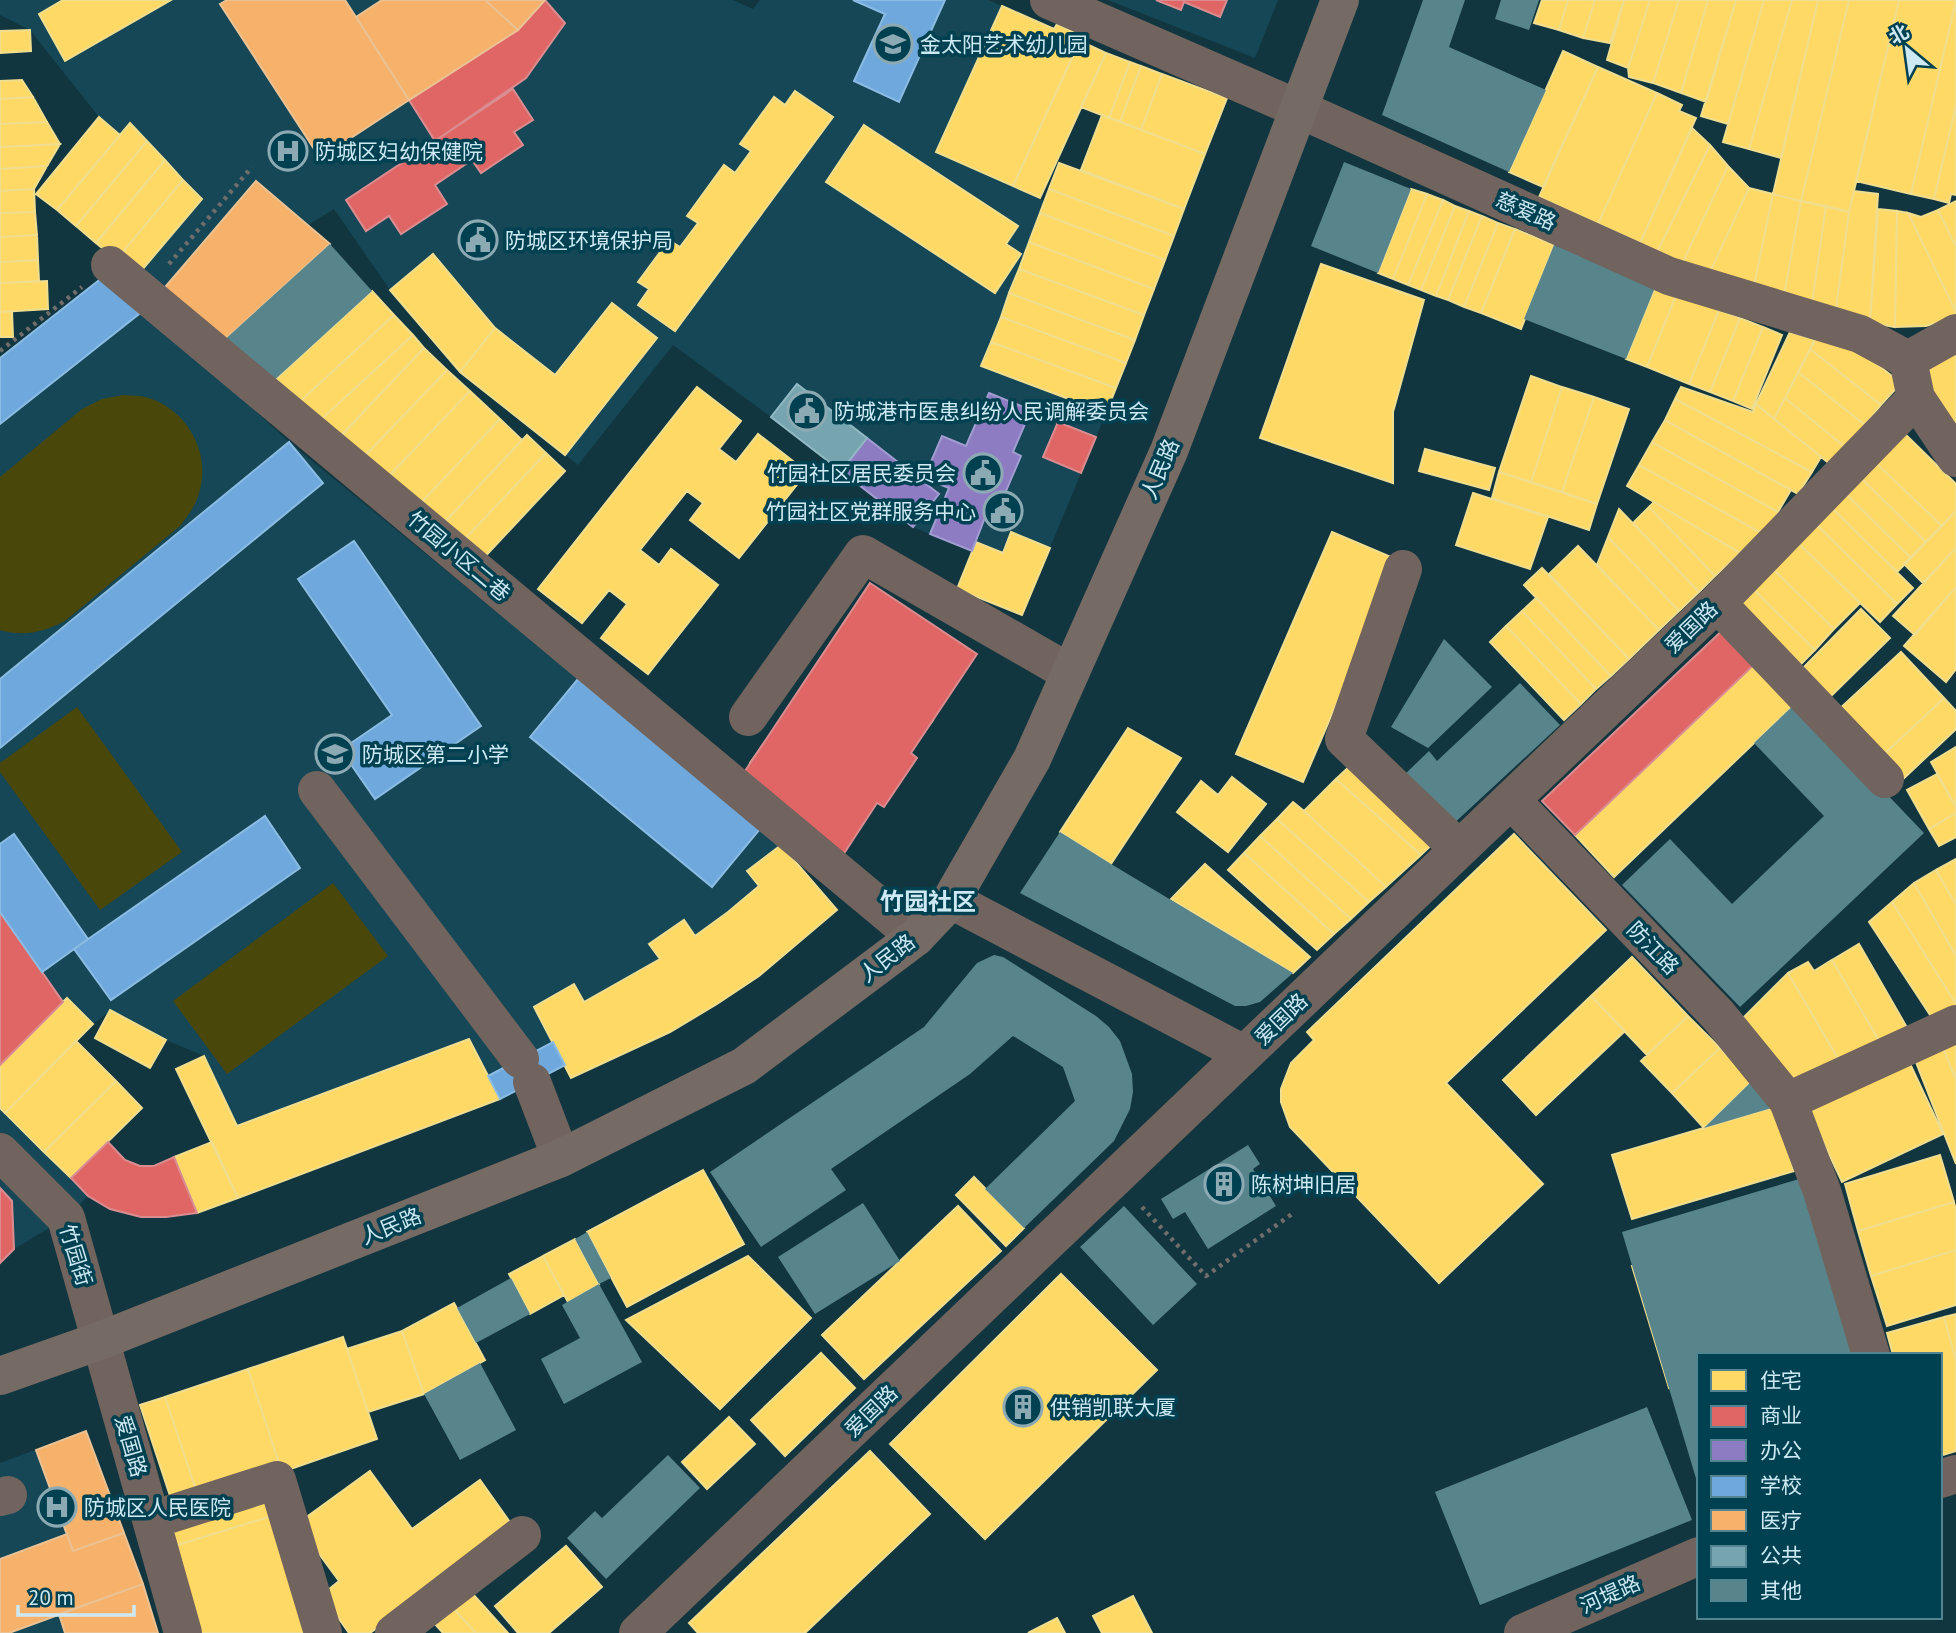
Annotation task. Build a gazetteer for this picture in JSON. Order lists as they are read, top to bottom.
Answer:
{
  "streets": {
    "main road": ["人民路"],
    "street": [
      "慈爱路",
      "竹园小区二巷",
      "爱国路",
      "防江路",
      "竹园街",
      "河堤路"
    ]
  },
  "crossings": [
    ["慈爱路", "人民路"],
    ["人民路", "竹园小区二巷"],
    ["人民路", "爱国路"],
    ["人民路", "竹园街"],
    ["爱国路", "防江路"],
    ["爱国路", "竹园街"]
  ],
  "districts": ["竹园社区"],
  "places": {
    "school or university": ["金太阳艺术幼儿园", "防城区第二小学"],
    "hospital": ["防城区妇幼保健院", "防城区人民医院"],
    "public building": [
      "防城区环境保护局",
      "防城港市医患纠纷人民调解委员会",
      "竹园社区居民委员会",
      "竹园社区党群服务中心"
    ],
    "building": ["陈树坤旧居", "供销凯联大厦"]
  },
  "legend": [
    "住宅",
    "商业",
    "办公",
    "学校",
    "医疗",
    "公共",
    "其他"
  ],
  "scale_bar": "20 m",
  "north": "top left"
}
